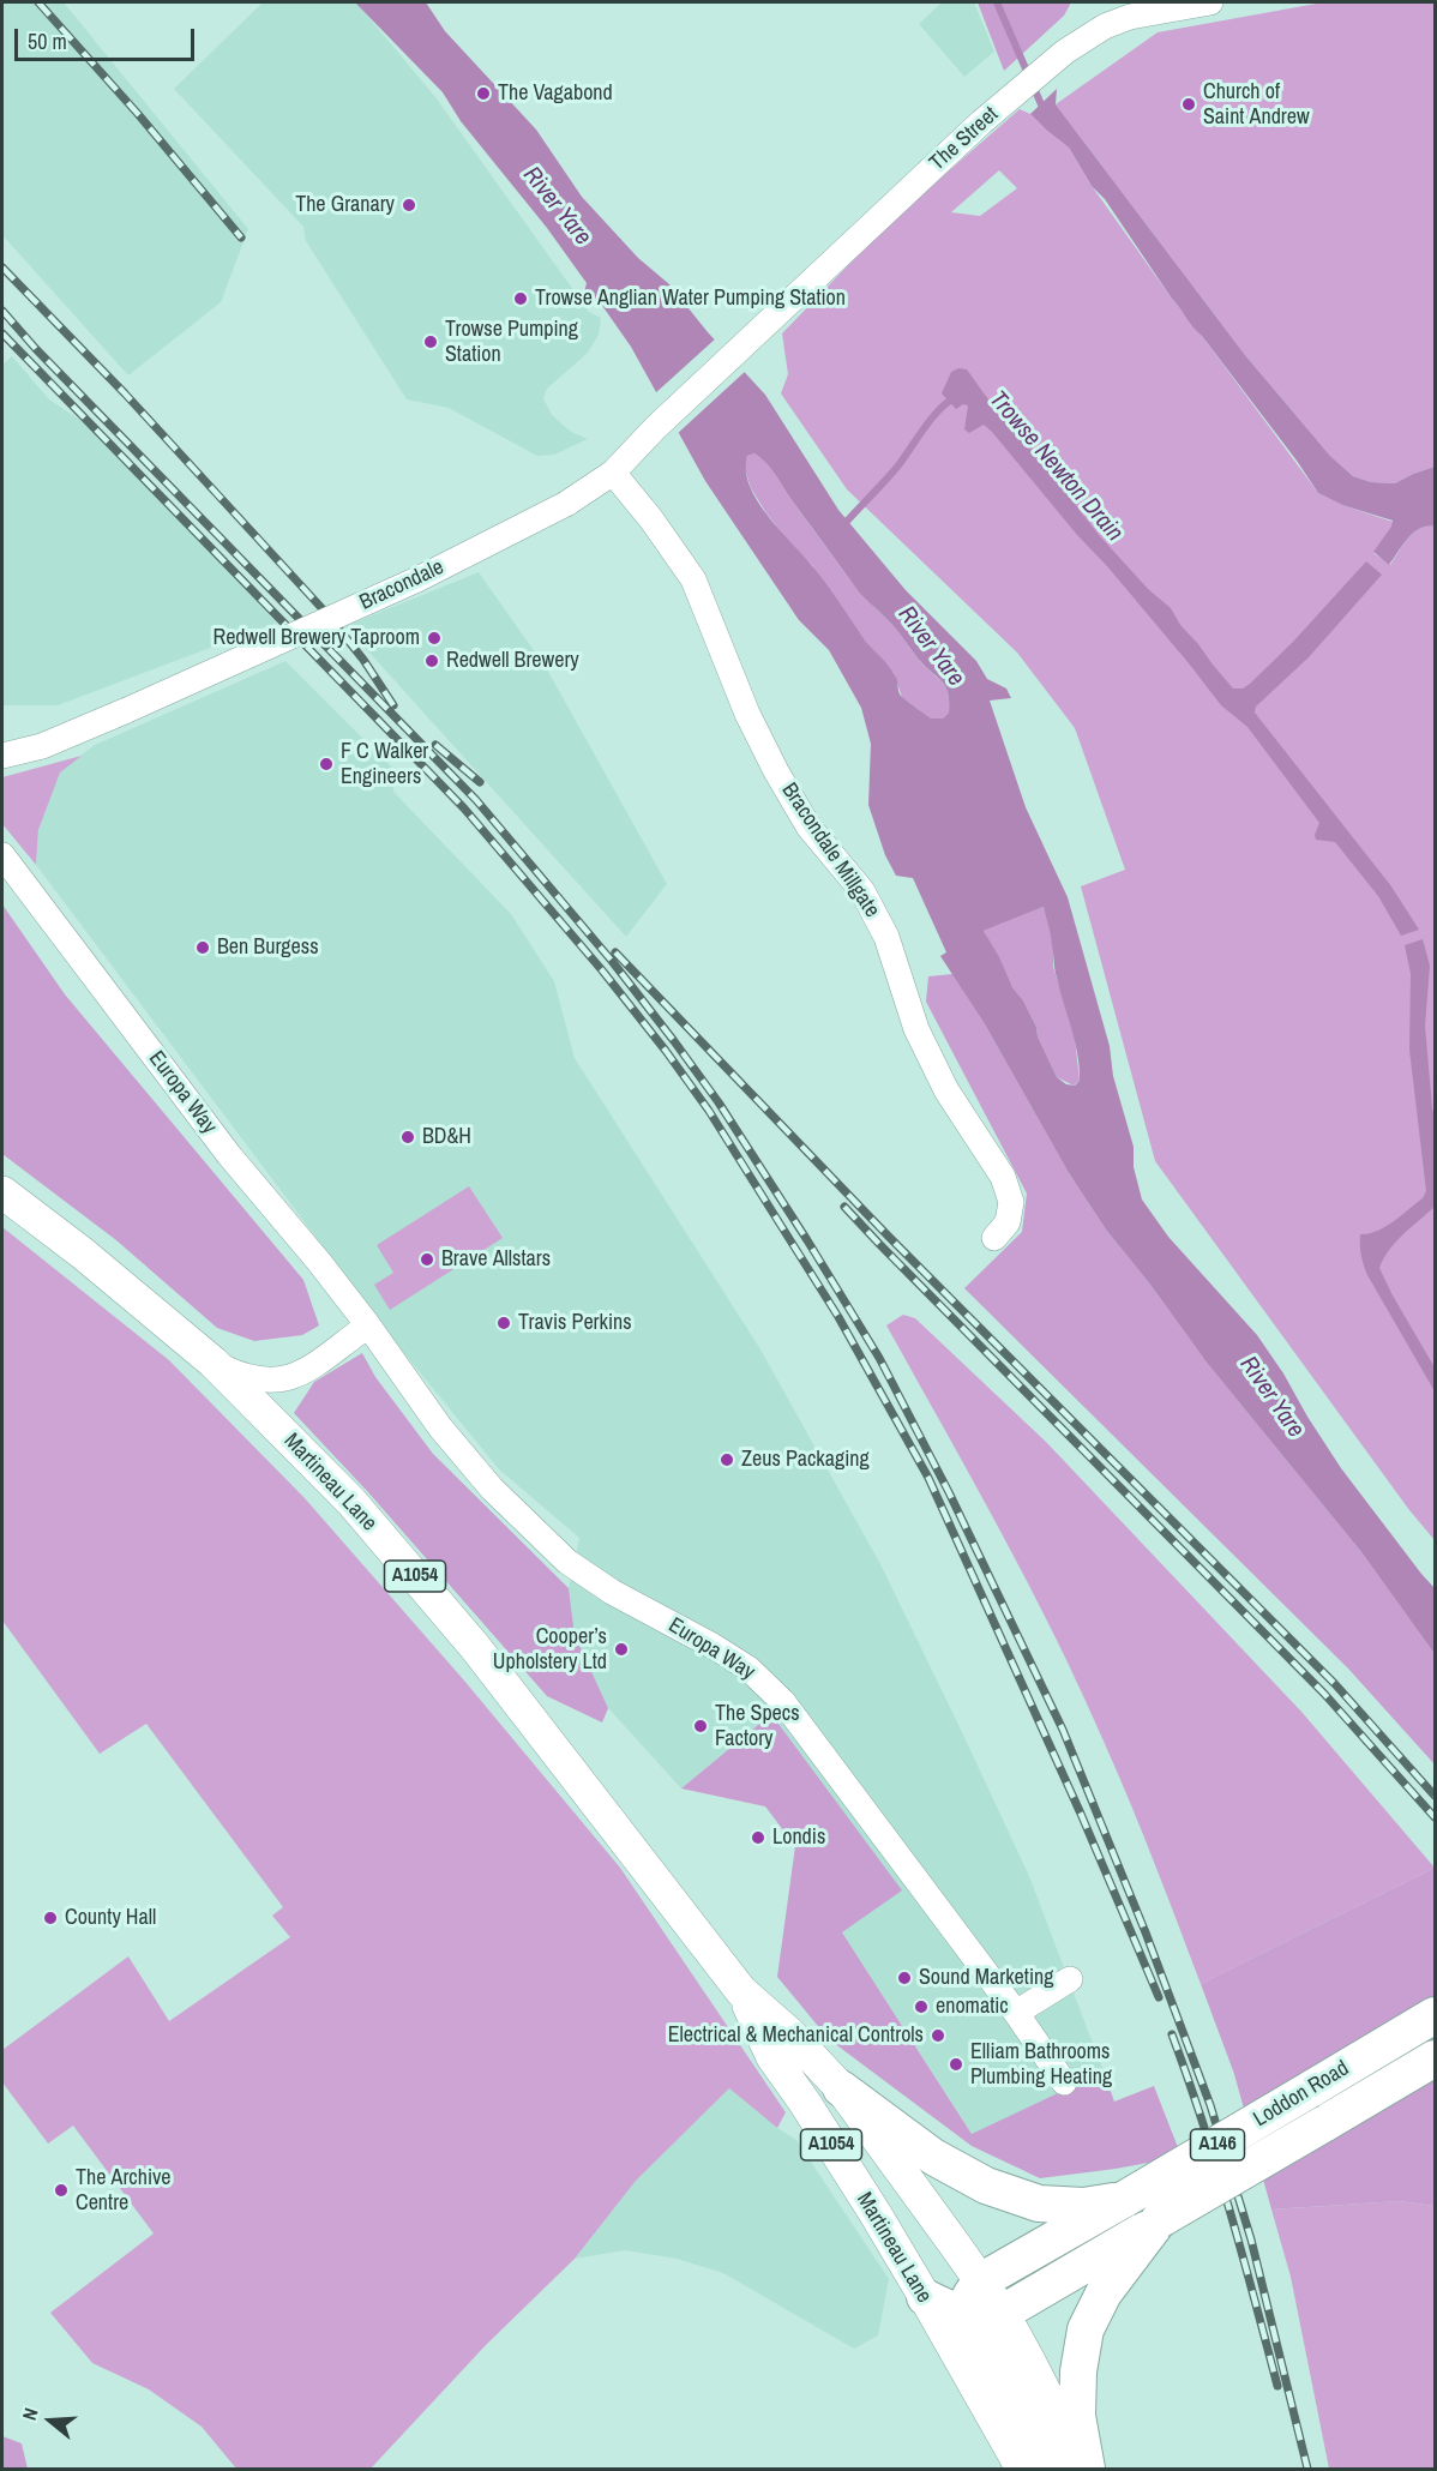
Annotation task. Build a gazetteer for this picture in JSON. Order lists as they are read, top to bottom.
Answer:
{
  "streets": {
    "highway": ["Martineau Lane", "Loddon Road", "A146"],
    "main road": ["A1054"],
    "street": [
      "The Street",
      "Bracondale",
      "Bracondale Millgate",
      "Europa Way"
    ]
  },
  "crossings": [
    ["The Street", "Bracondale"],
    ["Bracondale", "Bracondale Millgate"],
    ["Martineau Lane", "Loddon Road"],
    ["Martineau Lane", "A146"],
    ["Loddon Road", "A146"]
  ],
  "water": ["River Yare", "Trowse Newton Drain"],
  "places": [
    "The Vagabond",
    "Church of Saint Andrew",
    "The Granary",
    "Trowse Anglian Water Pumping Station",
    "Trowse Pumping Station",
    "Redwell Brewery Taproom",
    "Redwell Brewery",
    "F C Walker Engineers",
    "Ben Burgess",
    "BD&H",
    "Brave Allstars",
    "Travis Perkins",
    "Zeus Packaging",
    "Cooper’s Upholstery Ltd",
    "The Specs Factory",
    "Londis",
    "County Hall",
    "Sound Marketing",
    "enomatic",
    "Electrical & Mechanical Controls",
    "Elliam Bathrooms Plumbing Heating",
    "The Archive Centre"
  ],
  "scale_bar": "50 m",
  "north": "left"
}
